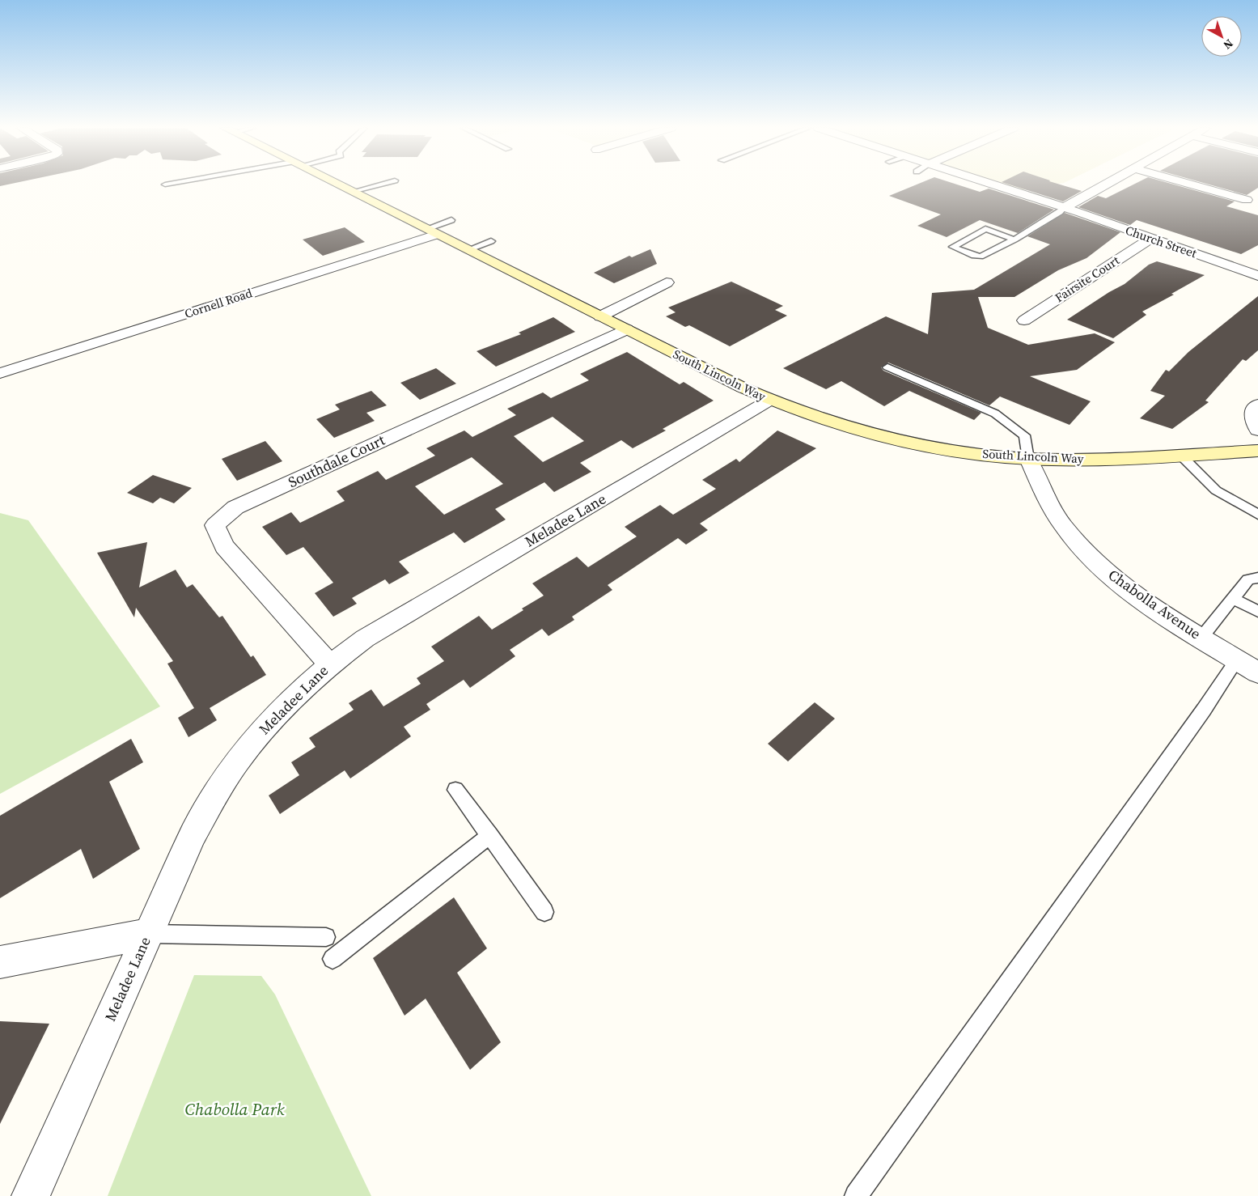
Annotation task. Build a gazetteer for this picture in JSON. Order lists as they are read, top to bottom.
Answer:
{
  "streets": {
    "main road": ["South Lincoln Way"],
    "street": [
      "Church Street",
      "Fairsite Court",
      "Cornell Road",
      "Southdale Court",
      "Meladee Lane",
      "Chabolla Avenue"
    ]
  },
  "crossings": [
    ["Church Street", "Fairsite Court"],
    ["Cornell Road", "South Lincoln Way"],
    ["South Lincoln Way", "Southdale Court"],
    ["South Lincoln Way", "Meladee Lane"],
    ["South Lincoln Way", "Chabolla Avenue"],
    ["Southdale Court", "Meladee Lane"]
  ],
  "parks": ["Chabolla Park"],
  "north": "bottom right"
}
